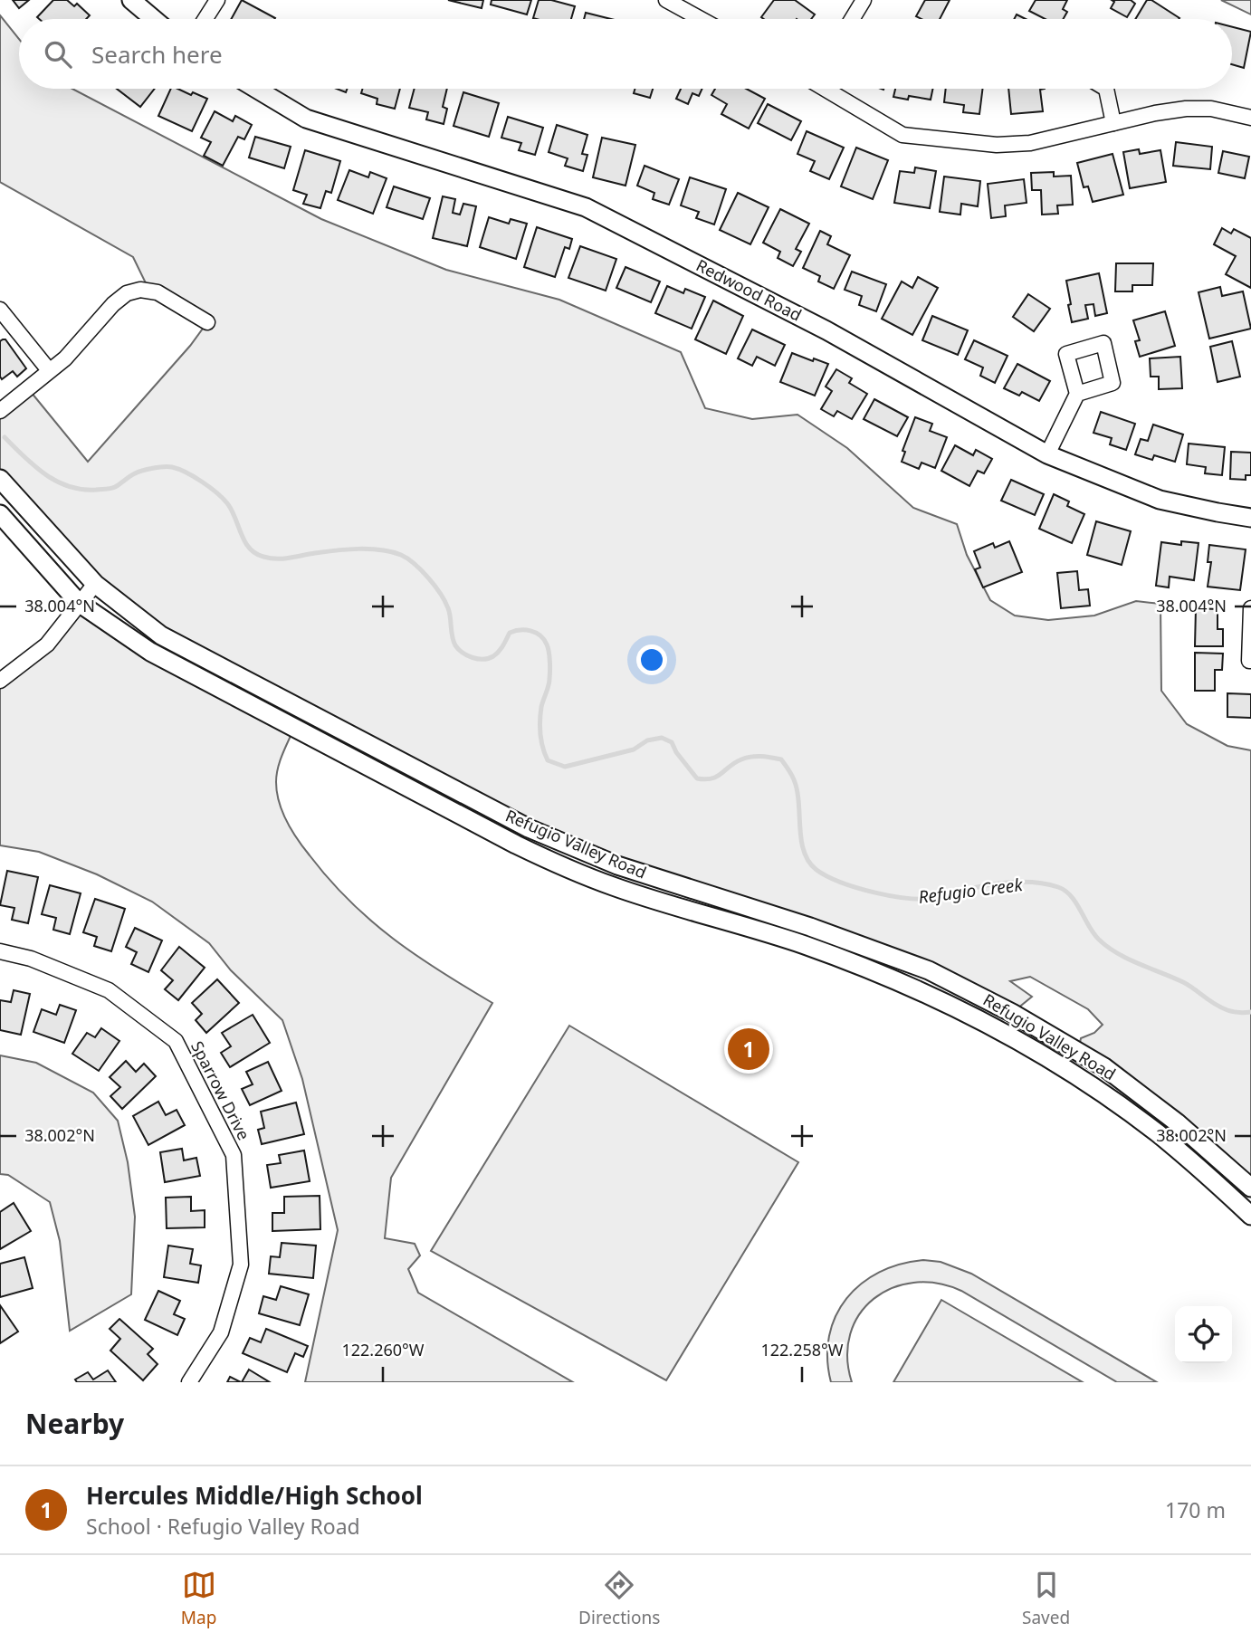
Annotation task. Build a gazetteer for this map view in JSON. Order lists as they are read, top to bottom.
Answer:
{
  "streets": {
    "street": ["Redwood Road", "Refugio Valley Road", "Sparrow Drive"]
  },
  "water": ["Refugio Creek"],
  "page": {
    "search": "Search here",
    "pins": "1",
    "heading": "Nearby",
    "list": [
      {
        "mark": "1",
        "name": "Hercules Middle/High School",
        "note": "School · Refugio Valley Road",
        "value": "170 m"
      }
    ],
    "nav": ["Map", "Directions", "Saved"]
  },
  "coordinates": [
    "38.004°N",
    "38.002°N",
    "122.260°W",
    "122.258°W"
  ]
}
